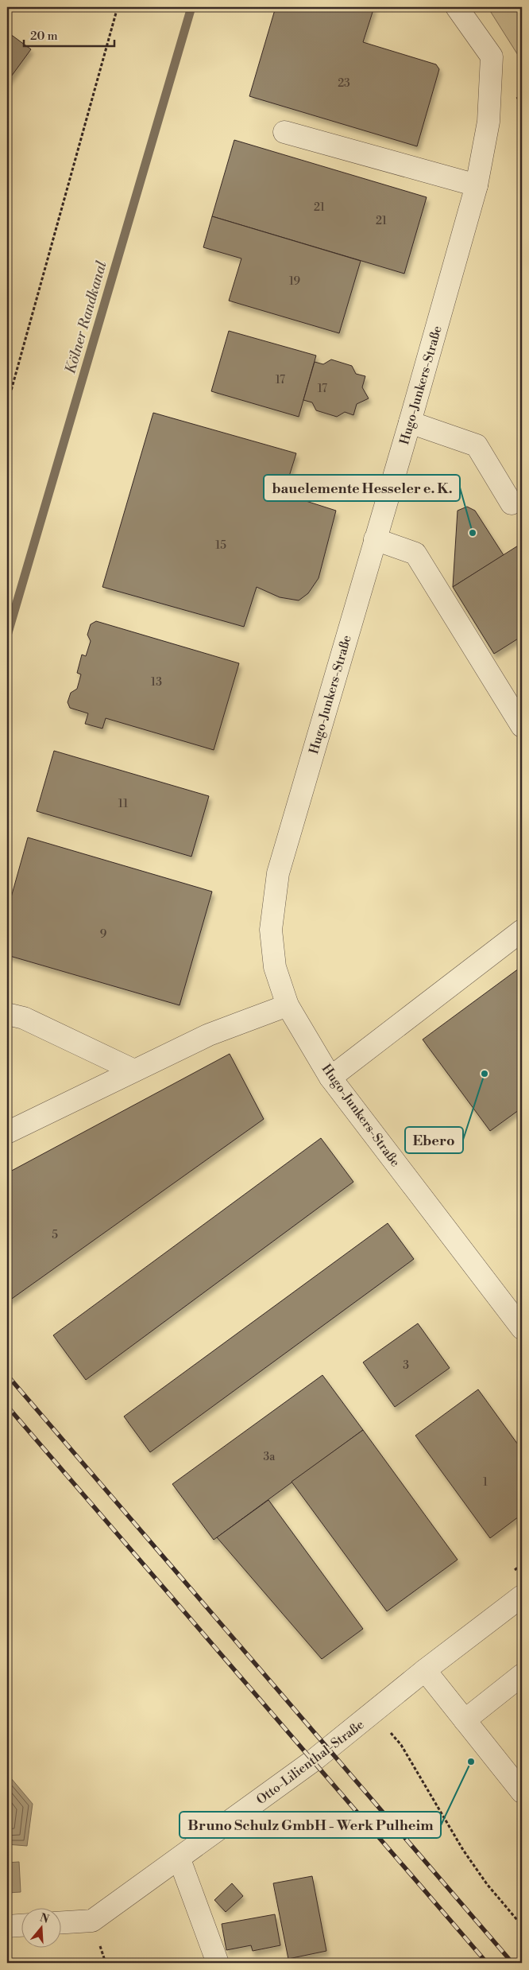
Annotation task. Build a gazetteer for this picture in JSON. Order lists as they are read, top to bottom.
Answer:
{
  "streets": {
    "street": ["Hugo-Junkers-Straße", "Otto-Lilienthal-Straße"]
  },
  "water": ["Kölner Randkanal"],
  "places": ["bauelemente Hesseler e. K.", "Ebero", "Bruno Schulz GmbH - Werk Pulheim"],
  "house_numbers": [
    "23",
    "21",
    "21",
    "19",
    "17",
    "17",
    "15",
    "13",
    "11",
    "9",
    "5",
    "3",
    "3a",
    "1"
  ],
  "scale_bar": "20 m",
  "north": "top"
}
